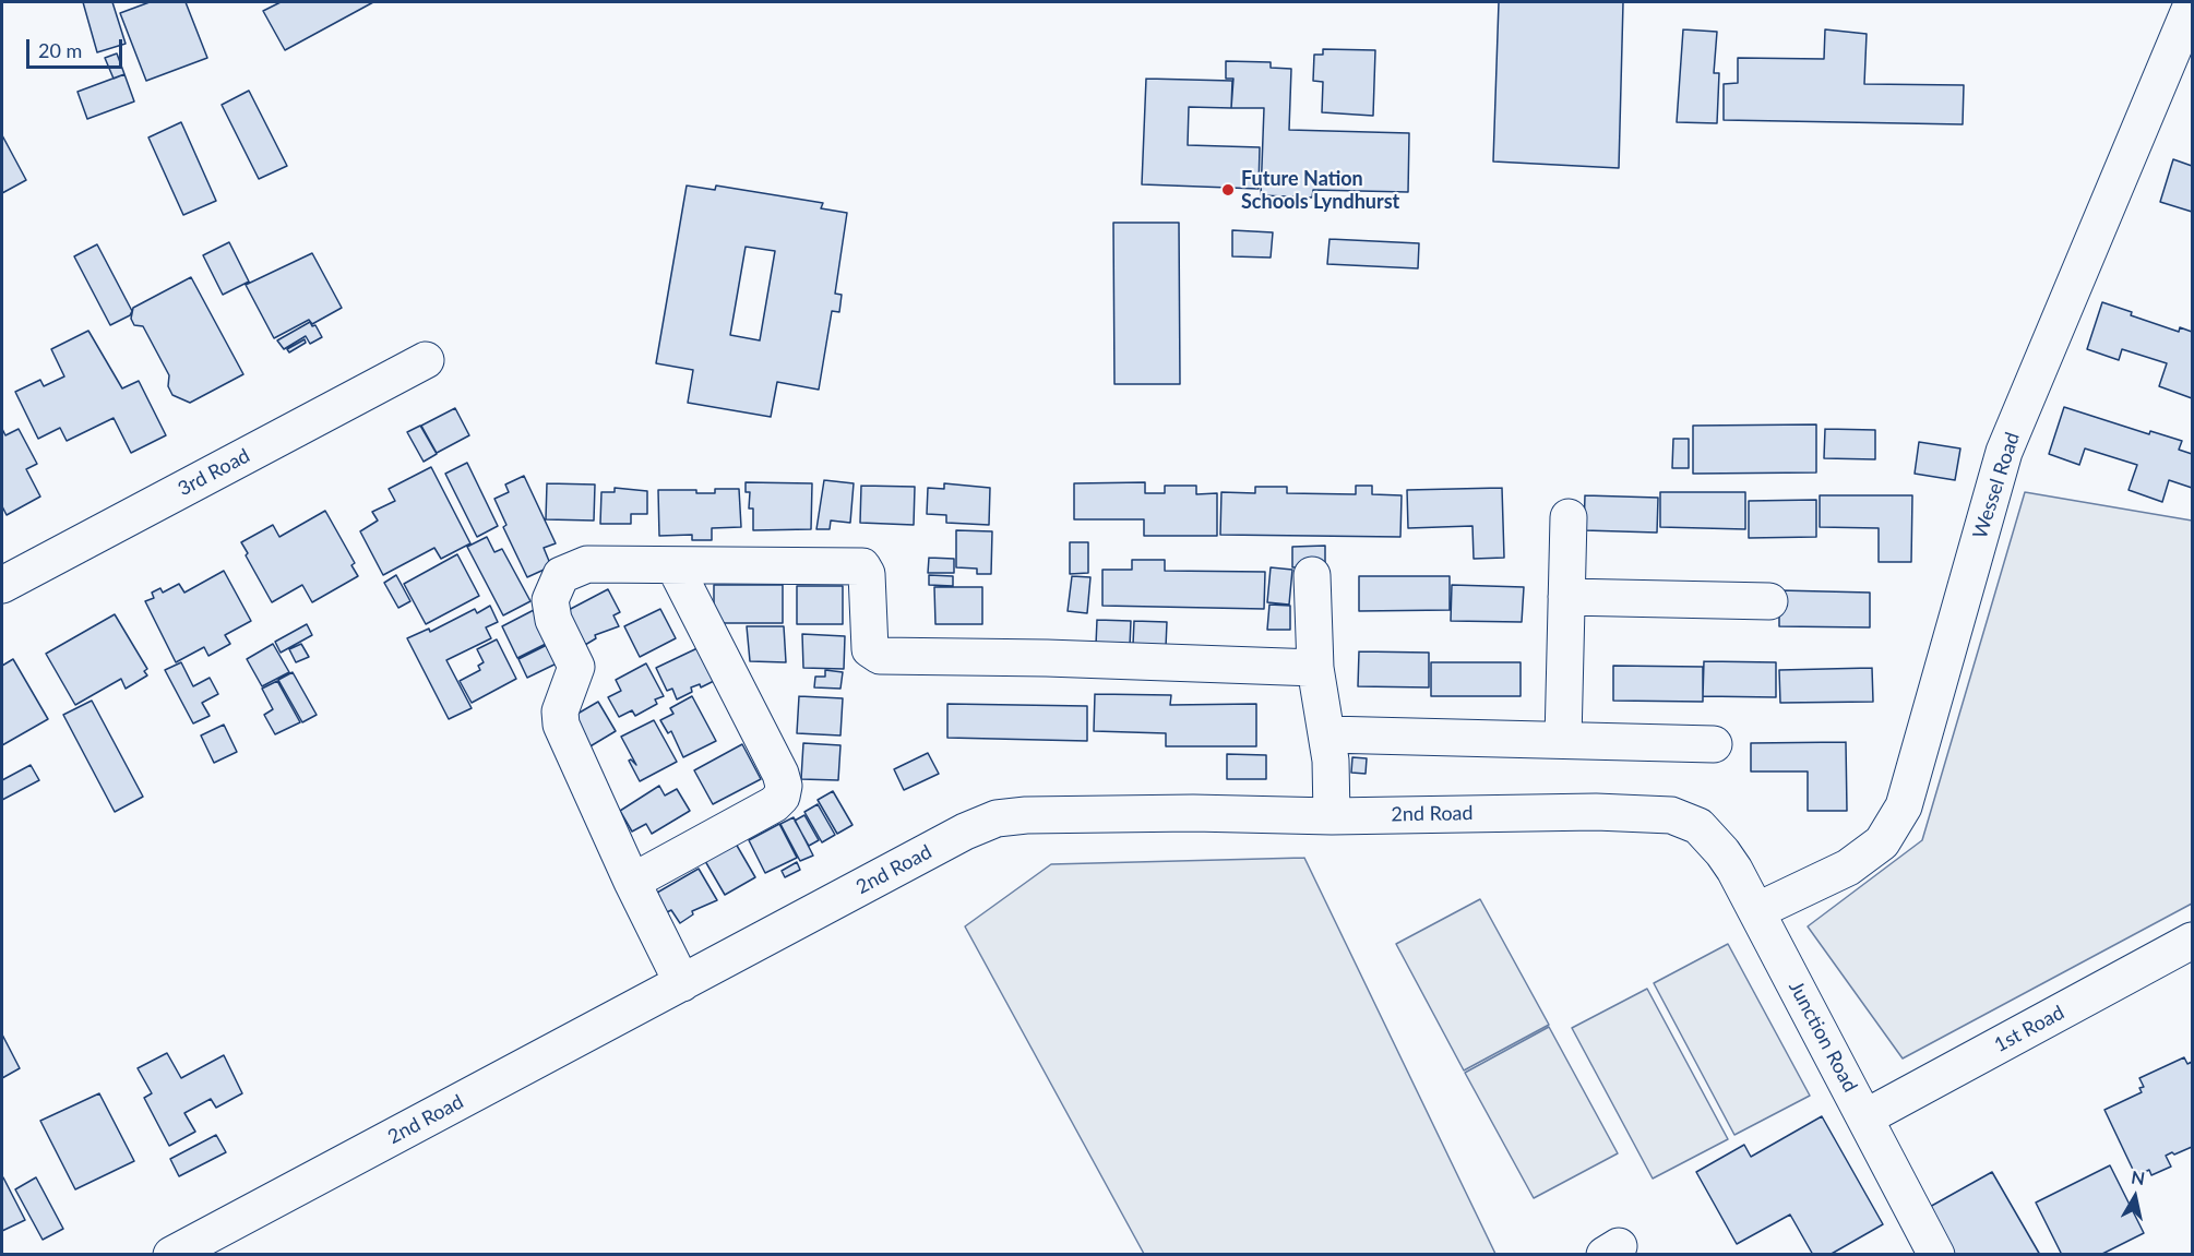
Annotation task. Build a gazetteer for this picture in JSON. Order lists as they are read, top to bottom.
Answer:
{
  "streets": {
    "street": [
      "3rd Road",
      "Wessel Road",
      "2nd Road",
      "1st Road",
      "Junction Road"
    ]
  },
  "crossings": [
    ["Wessel Road", "Junction Road"],
    ["2nd Road", "Junction Road"],
    ["1st Road", "Junction Road"]
  ],
  "places": ["Future Nation Schools Lyndhurst"],
  "scale_bar": "20 m",
  "north": "top"
}
